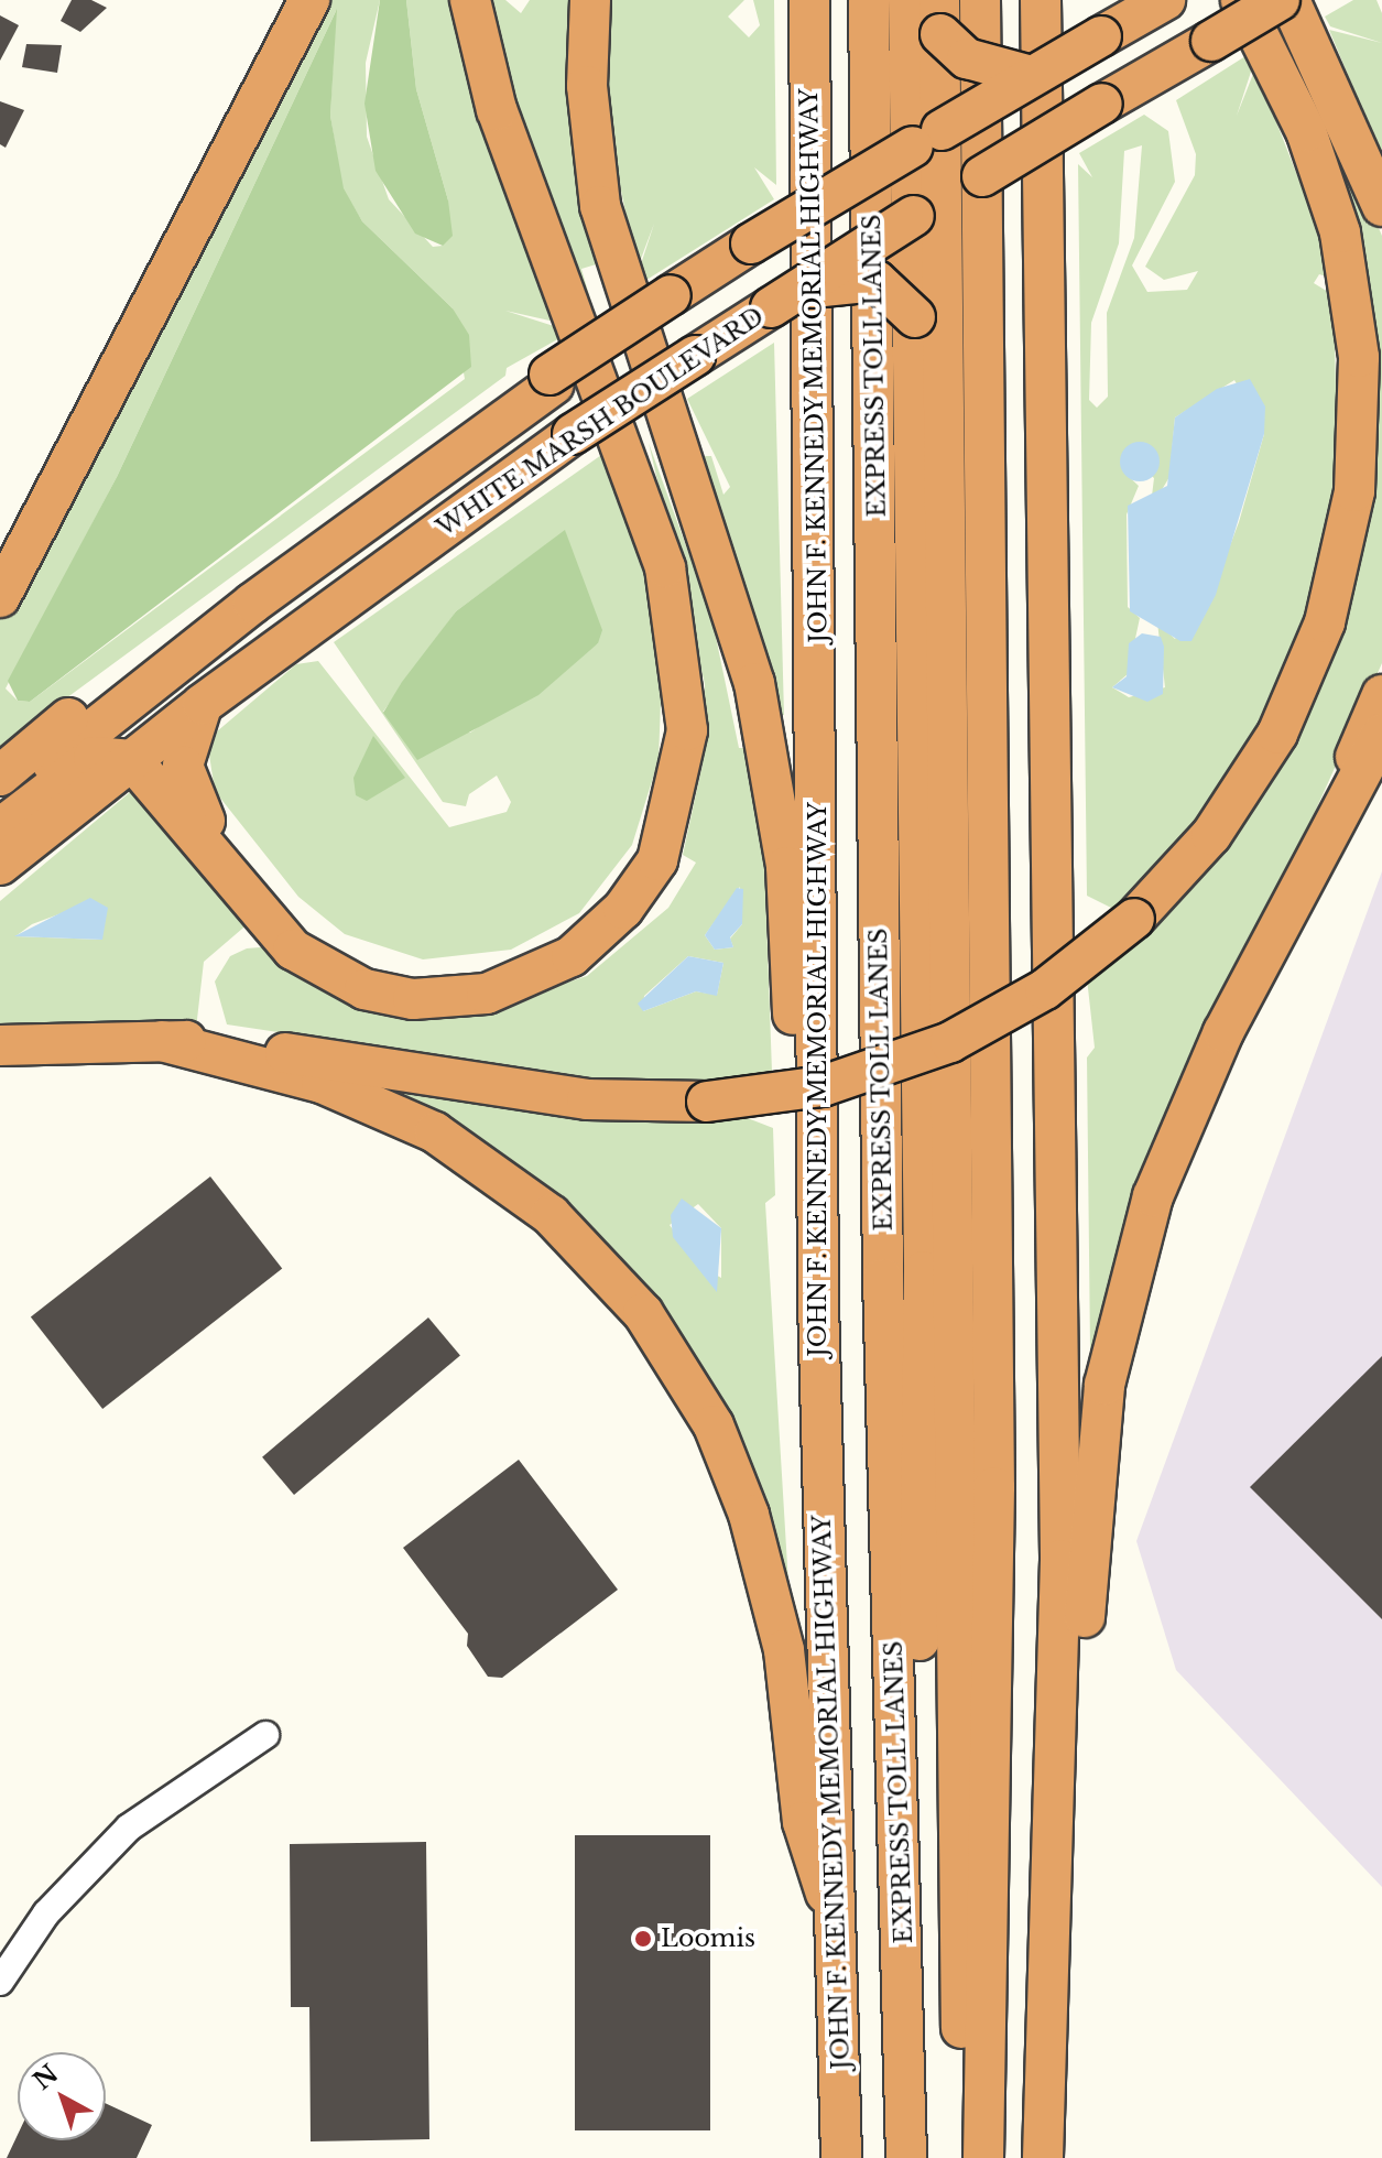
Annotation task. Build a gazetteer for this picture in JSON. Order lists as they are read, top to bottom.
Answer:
{
  "streets": {
    "highway": ["JOHN F. KENNEDY MEMORIAL HIGHWAY", "EXPRESS TOLL LANES", "WHITE MARSH BOULEVARD"]
  },
  "places": ["Loomis"],
  "north": "top left"
}
